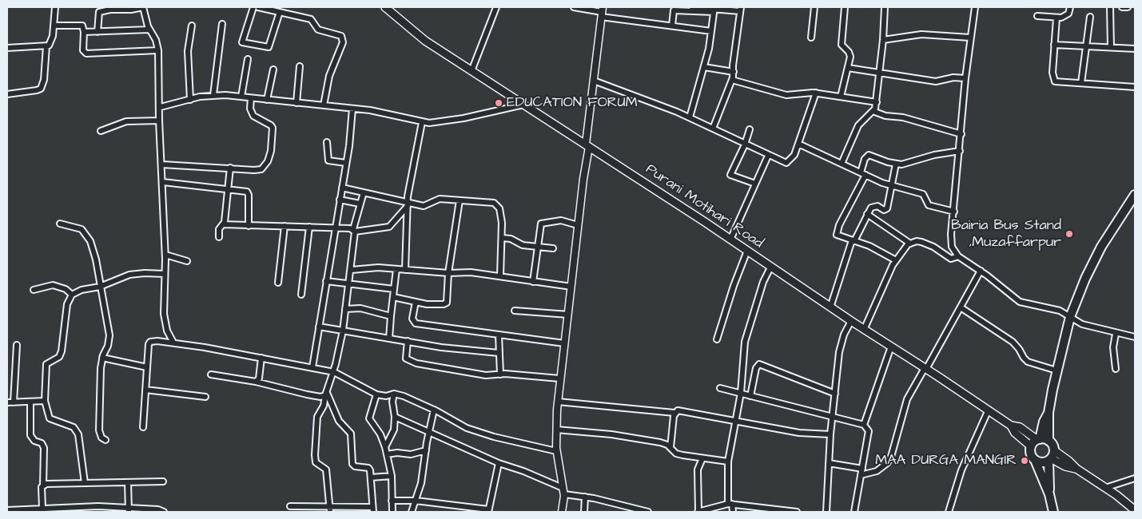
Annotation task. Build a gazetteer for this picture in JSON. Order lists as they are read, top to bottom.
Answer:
{
  "streets": {
    "main road": ["Purani Motihari Road"]
  },
  "places": ["EDUCATION FORUM", "Bairia Bus Stand ,Muzaffarpur", "MAA DURGA MANGIR"]
}
